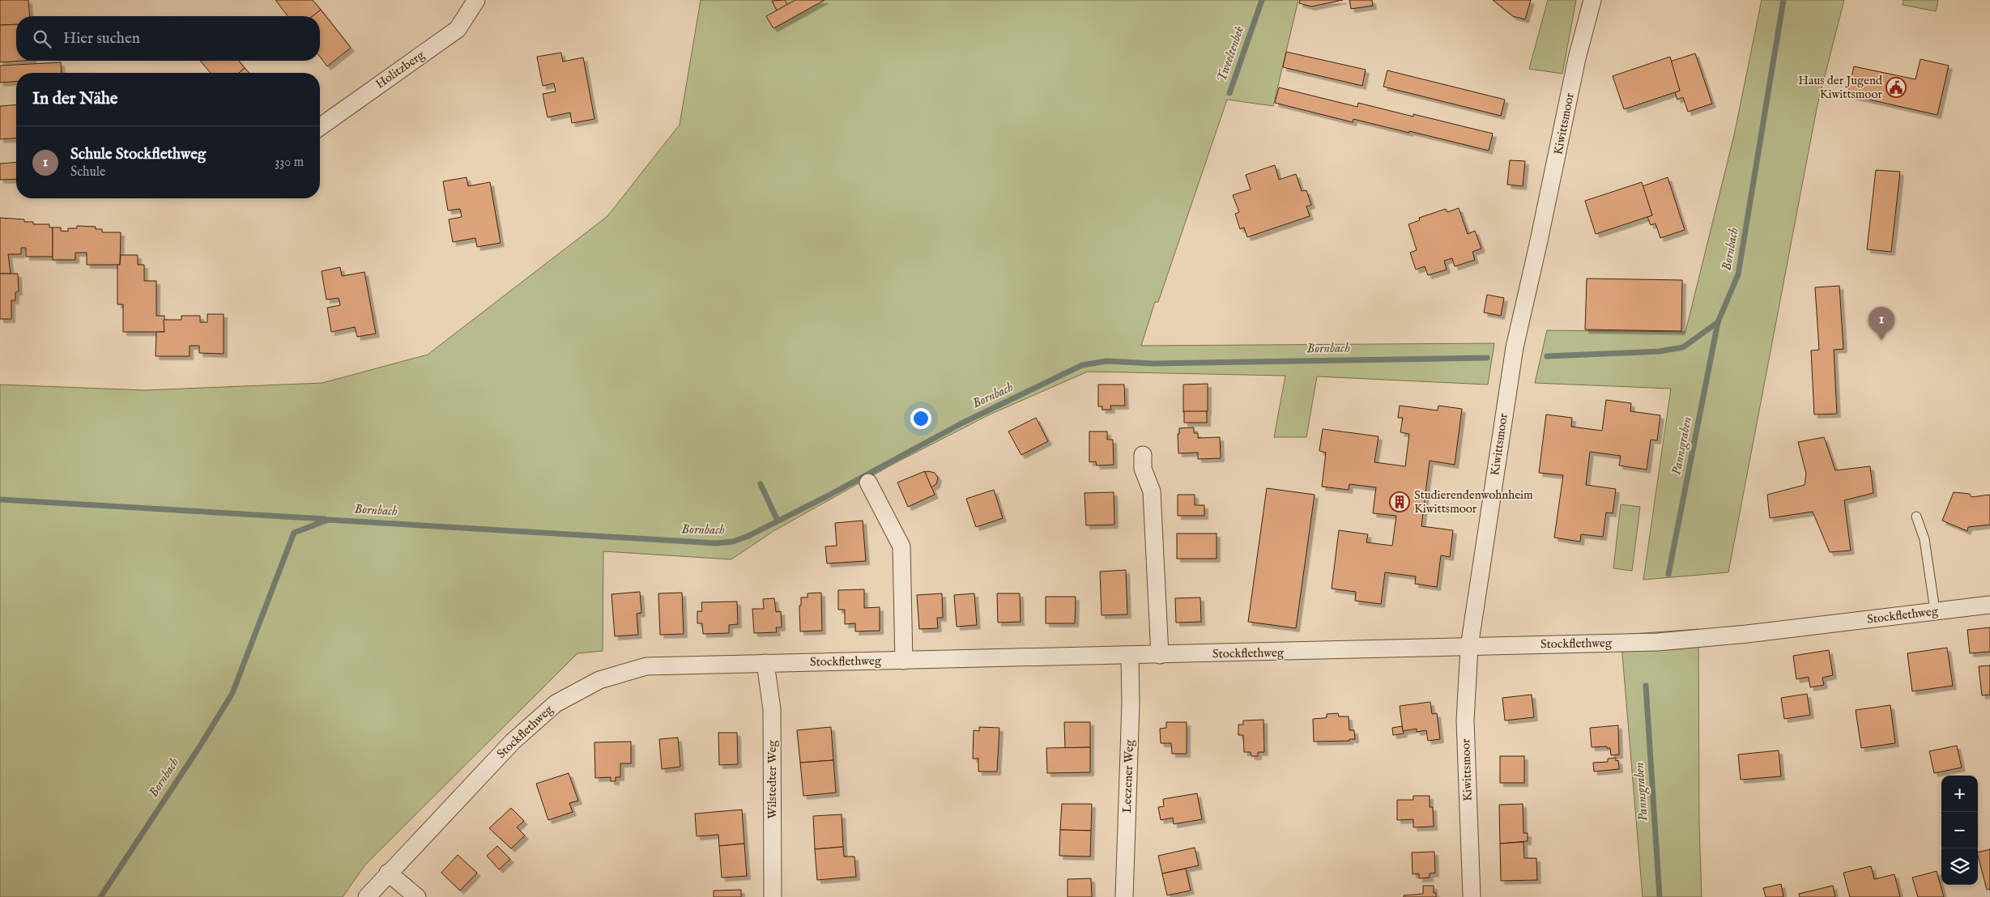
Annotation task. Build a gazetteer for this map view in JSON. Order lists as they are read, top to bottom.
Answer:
{
  "streets": {
    "street": [
      "Holitzberg",
      "Kiwittsmoor",
      "Stockflethweg",
      "Leezener Weg",
      "Wilstedter Weg"
    ]
  },
  "crossings": [
    ["Kiwittsmoor", "Stockflethweg"],
    ["Stockflethweg", "Leezener Weg"],
    ["Stockflethweg", "Wilstedter Weg"]
  ],
  "water": ["Tweeltenbek", "Bornbach", "Pannsgraben"],
  "places": {
    "public building": ["Haus der Jugend Kiwittsmoor"],
    "building": ["Studierendenwohnheim Kiwittsmoor"]
  },
  "page": {
    "search": "Hier suchen",
    "heading": "In der Nähe",
    "list": [
      {
        "mark": "1",
        "name": "Schule Stockflethweg",
        "note": "Schule",
        "value": "330 m"
      }
    ],
    "pins": "1",
    "map_buttons": ["+", "−"]
  }
}
